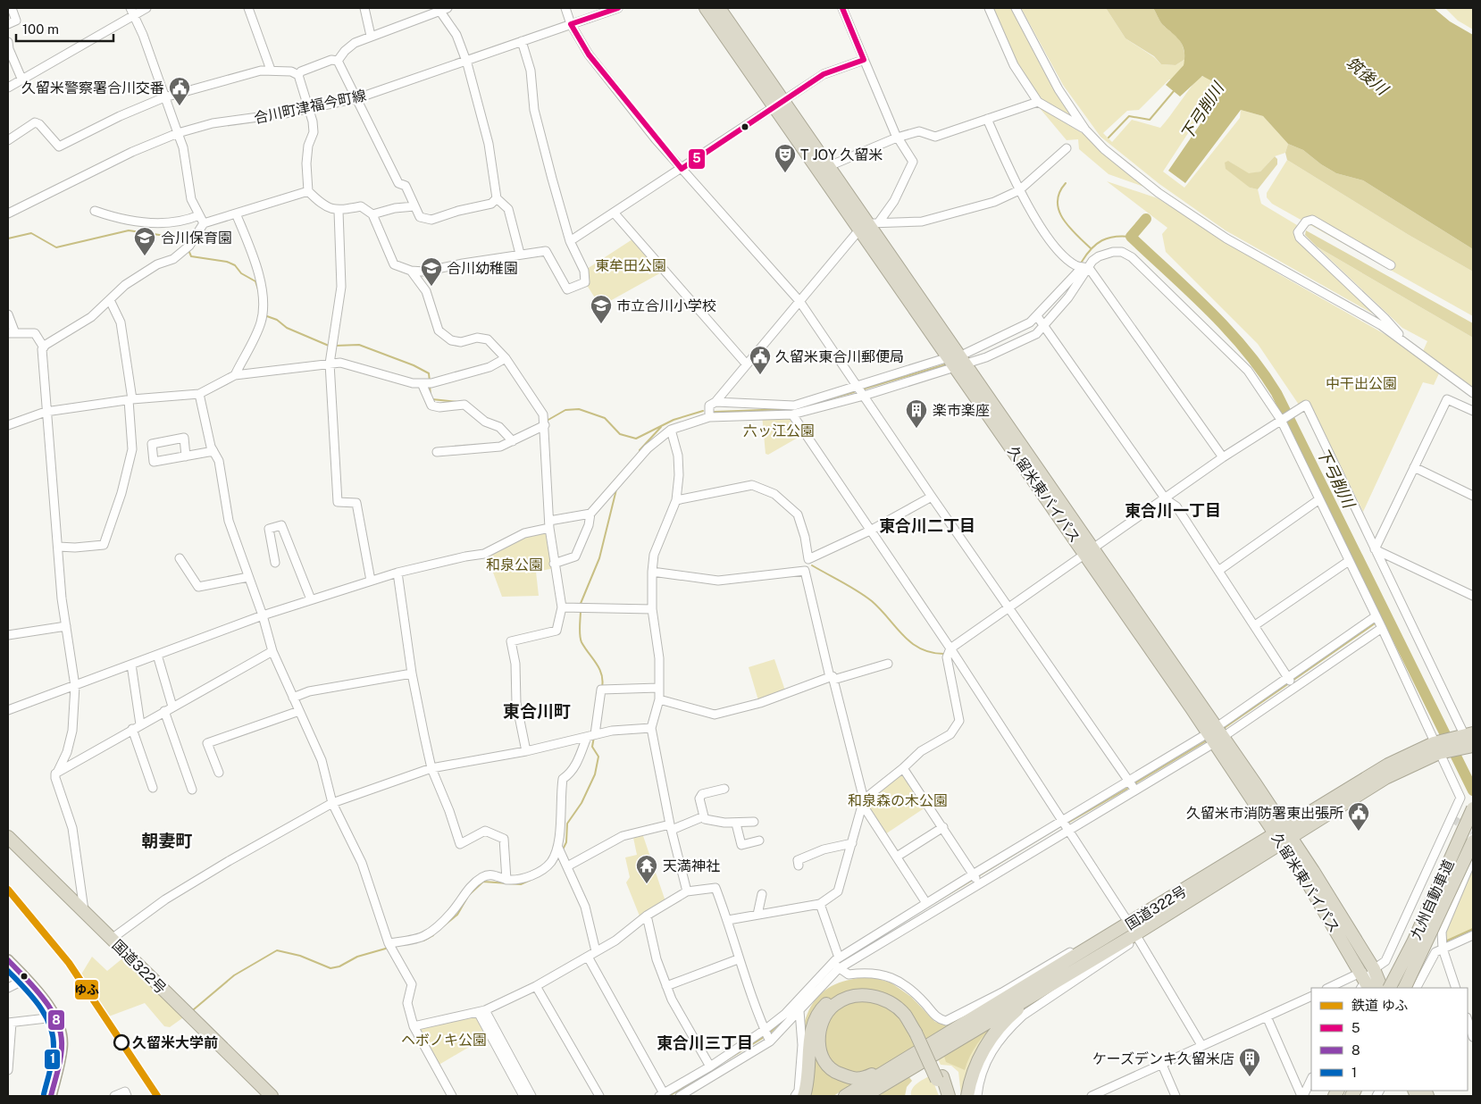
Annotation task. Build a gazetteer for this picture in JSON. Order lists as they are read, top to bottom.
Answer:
{
  "streets": {
    "highway": ["久留米東バイパス", "九州自動車道", "国道322号"],
    "street": ["合川町津福今町線"]
  },
  "crossings": [
    ["久留米東バイパス", "国道322号"]
  ],
  "districts": [
    "東合川一丁目",
    "東合川二丁目",
    "東合川町",
    "朝妻町",
    "東合川三丁目"
  ],
  "water": ["筑後川", "下弓削川"],
  "parks": [
    "東牟田公園",
    "中干出公園",
    "六ッ江公園",
    "和泉公園",
    "和泉森の木公園",
    "ヘボノキ公園"
  ],
  "places": {
    "public building": ["久留米警察署合川交番", "久留米東合川郵便局", "久留米市消防署東出張所"],
    "theatre": ["T JOY 久留米"],
    "school or university": ["合川保育園", "合川幼稚園", "市立合川小学校"],
    "building": ["楽市楽座", "ケーズデンキ久留米店"],
    "temple": ["天満神社"],
    "other": ["久留米大学前"]
  },
  "lines": [
    "transit line 5",
    "rail line ゆふ",
    "transit line 8",
    "transit line 1"
  ],
  "legend": [
    "鉄道 ゆふ",
    "5",
    "8",
    "1"
  ],
  "scale_bar": "100 m"
}
